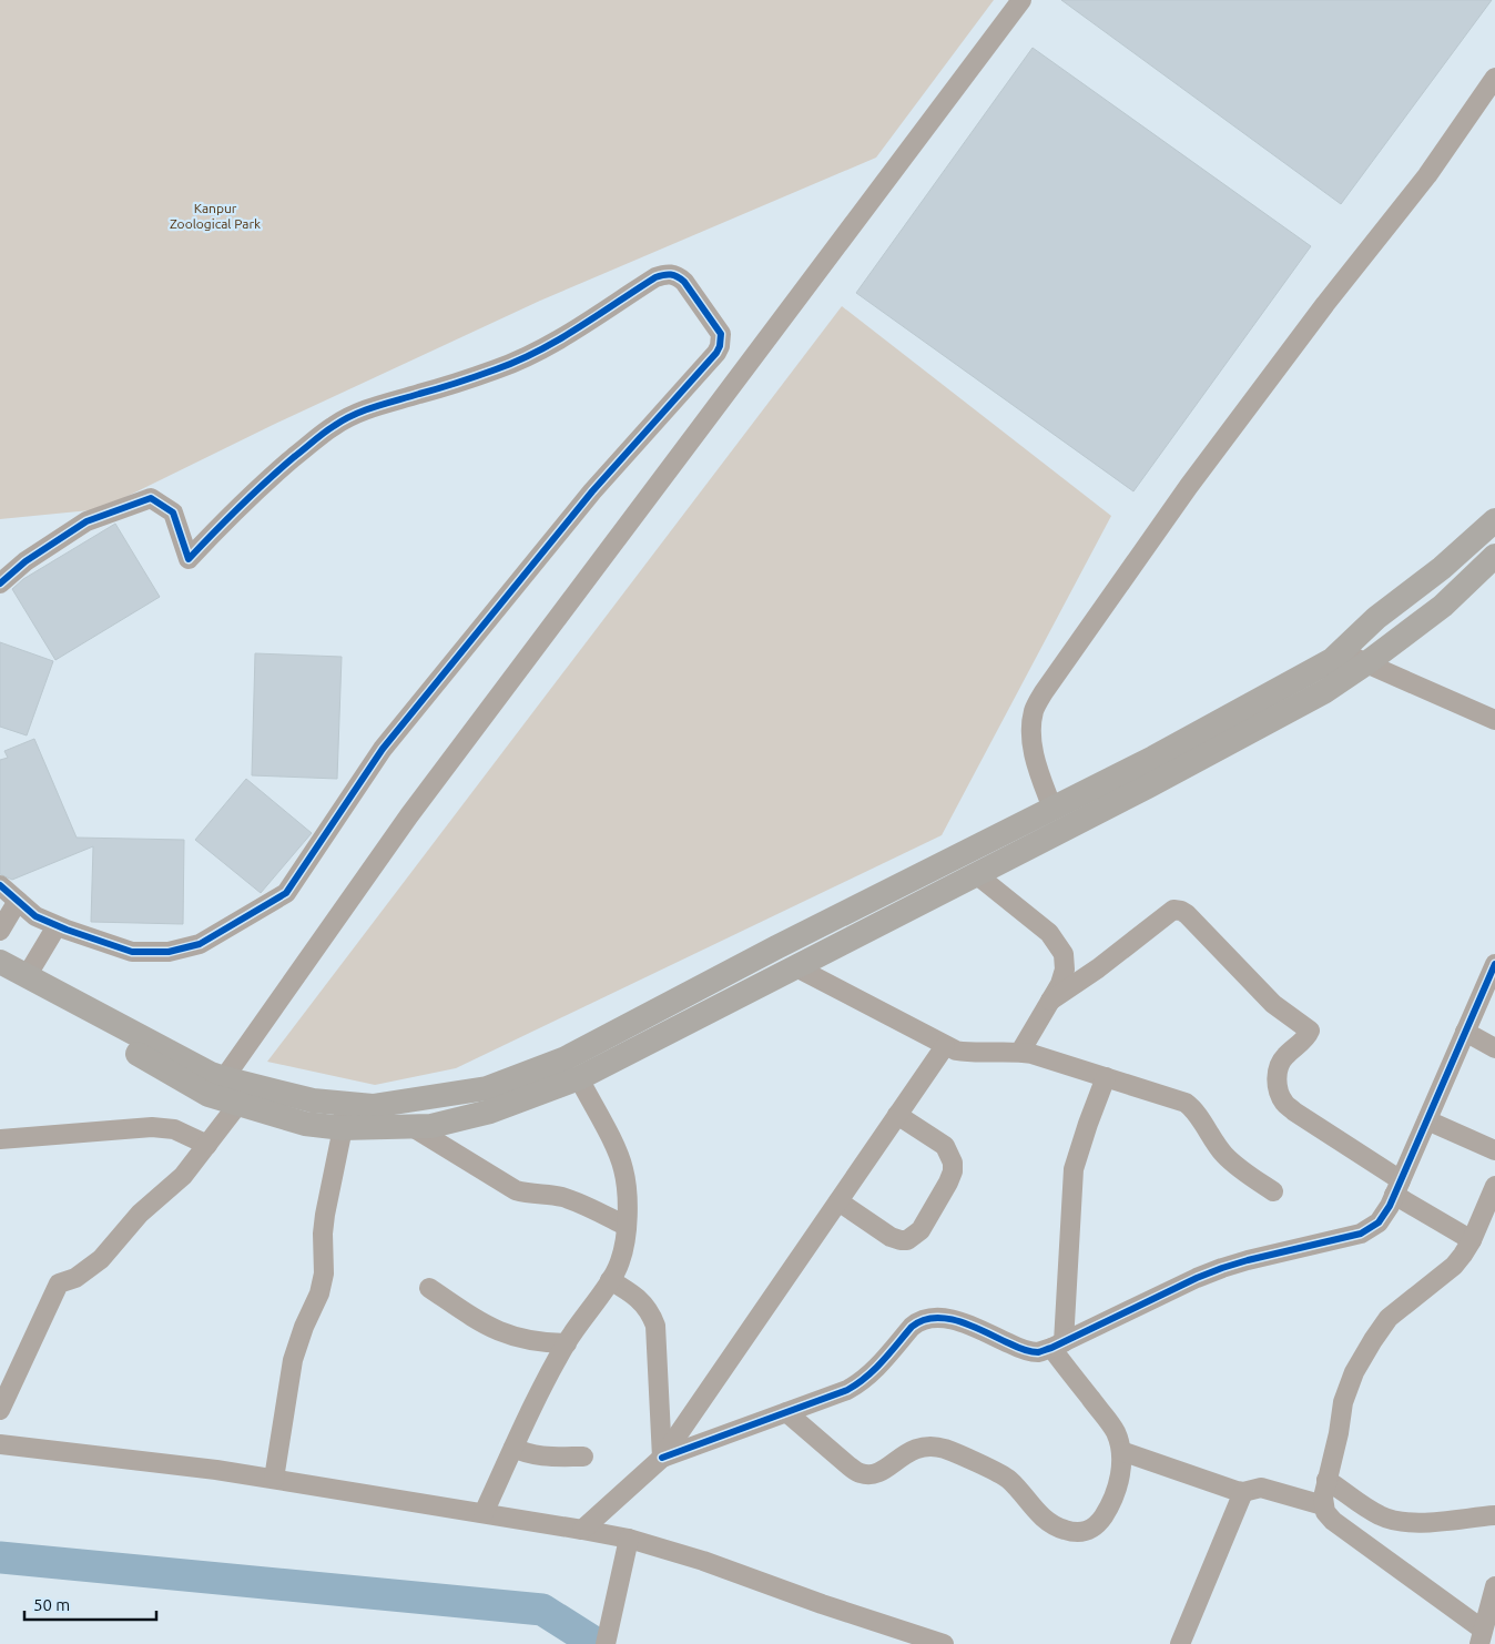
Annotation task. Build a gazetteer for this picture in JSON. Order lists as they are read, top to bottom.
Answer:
{
  "parks": ["Kanpur Zoological Park"],
  "scale_bar": "50 m"
}
